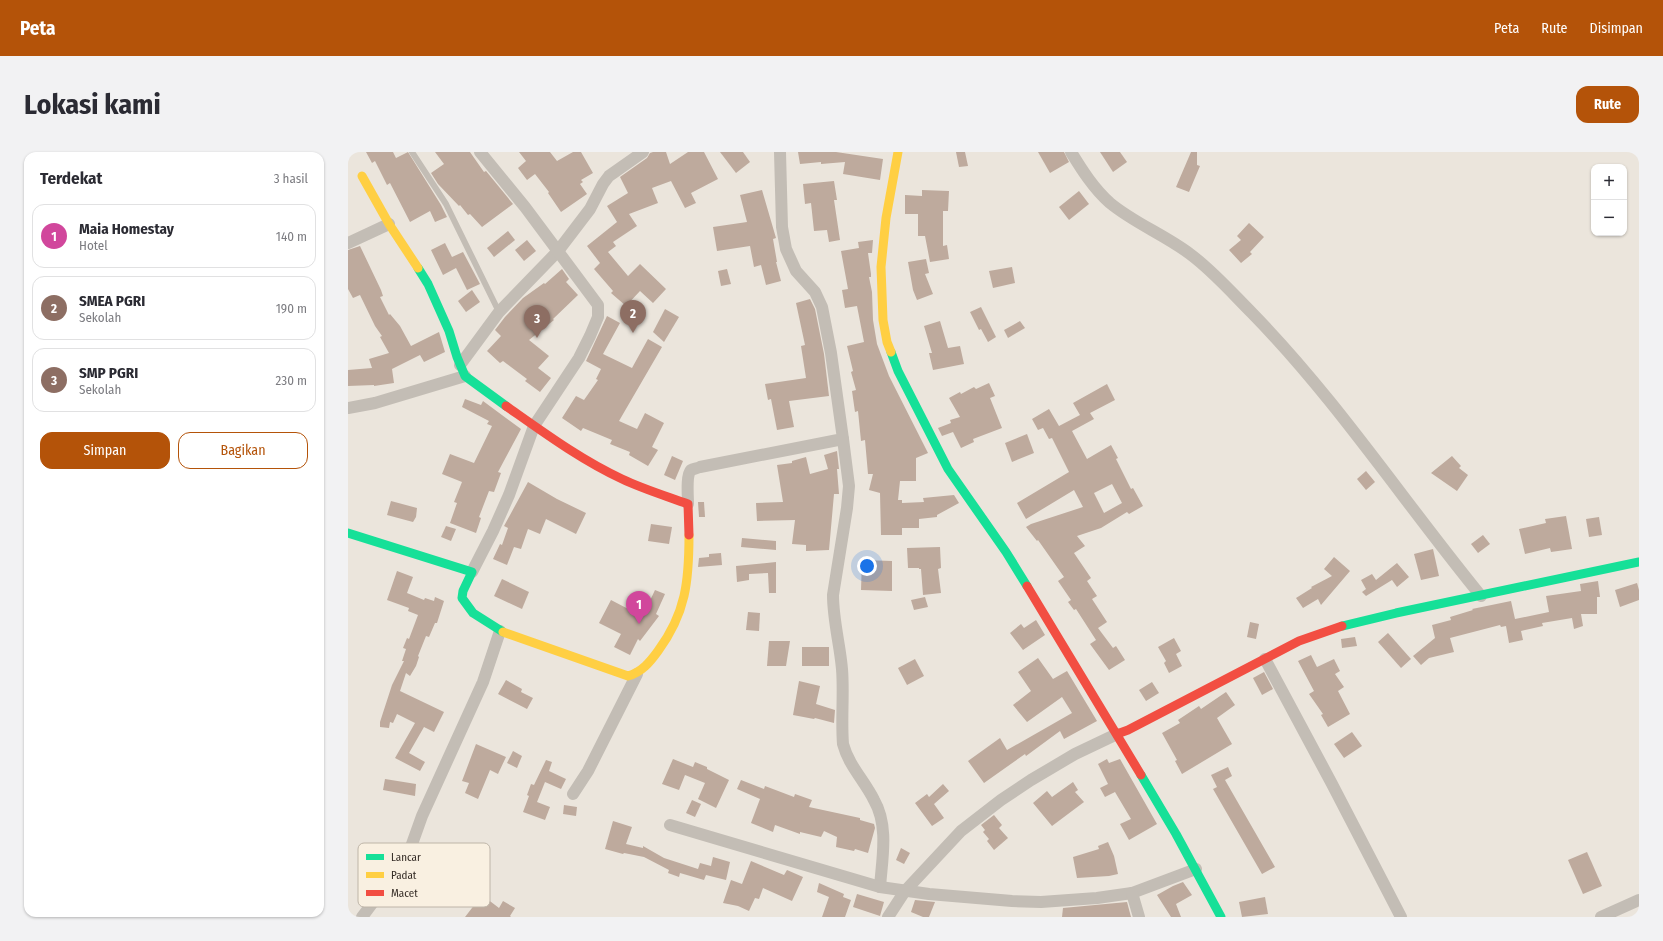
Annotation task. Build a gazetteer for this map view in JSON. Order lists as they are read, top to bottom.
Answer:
{
  "legend": ["Lancar", "Padat", "Macet"],
  "page": {
    "header": "Peta",
    "nav": ["Peta", "Rute", "Disimpan"],
    "buttons": [
      "Rute",
      ["Simpan", "Bagikan"]
    ],
    "title": "Lokasi kami",
    "heading": ["Terdekat", "3 hasil"],
    "map_buttons": ["+", "−"],
    "list": [
      {
        "mark": "1",
        "name": "Maia Homestay",
        "note": "Hotel",
        "value": "140 m"
      },
      {
        "mark": "2",
        "name": "SMEA PGRI",
        "note": "Sekolah",
        "value": "190 m"
      },
      {
        "mark": "3",
        "name": "SMP PGRI",
        "note": "Sekolah",
        "value": "230 m"
      }
    ],
    "pins": ["2", "3", "1"]
  }
}
